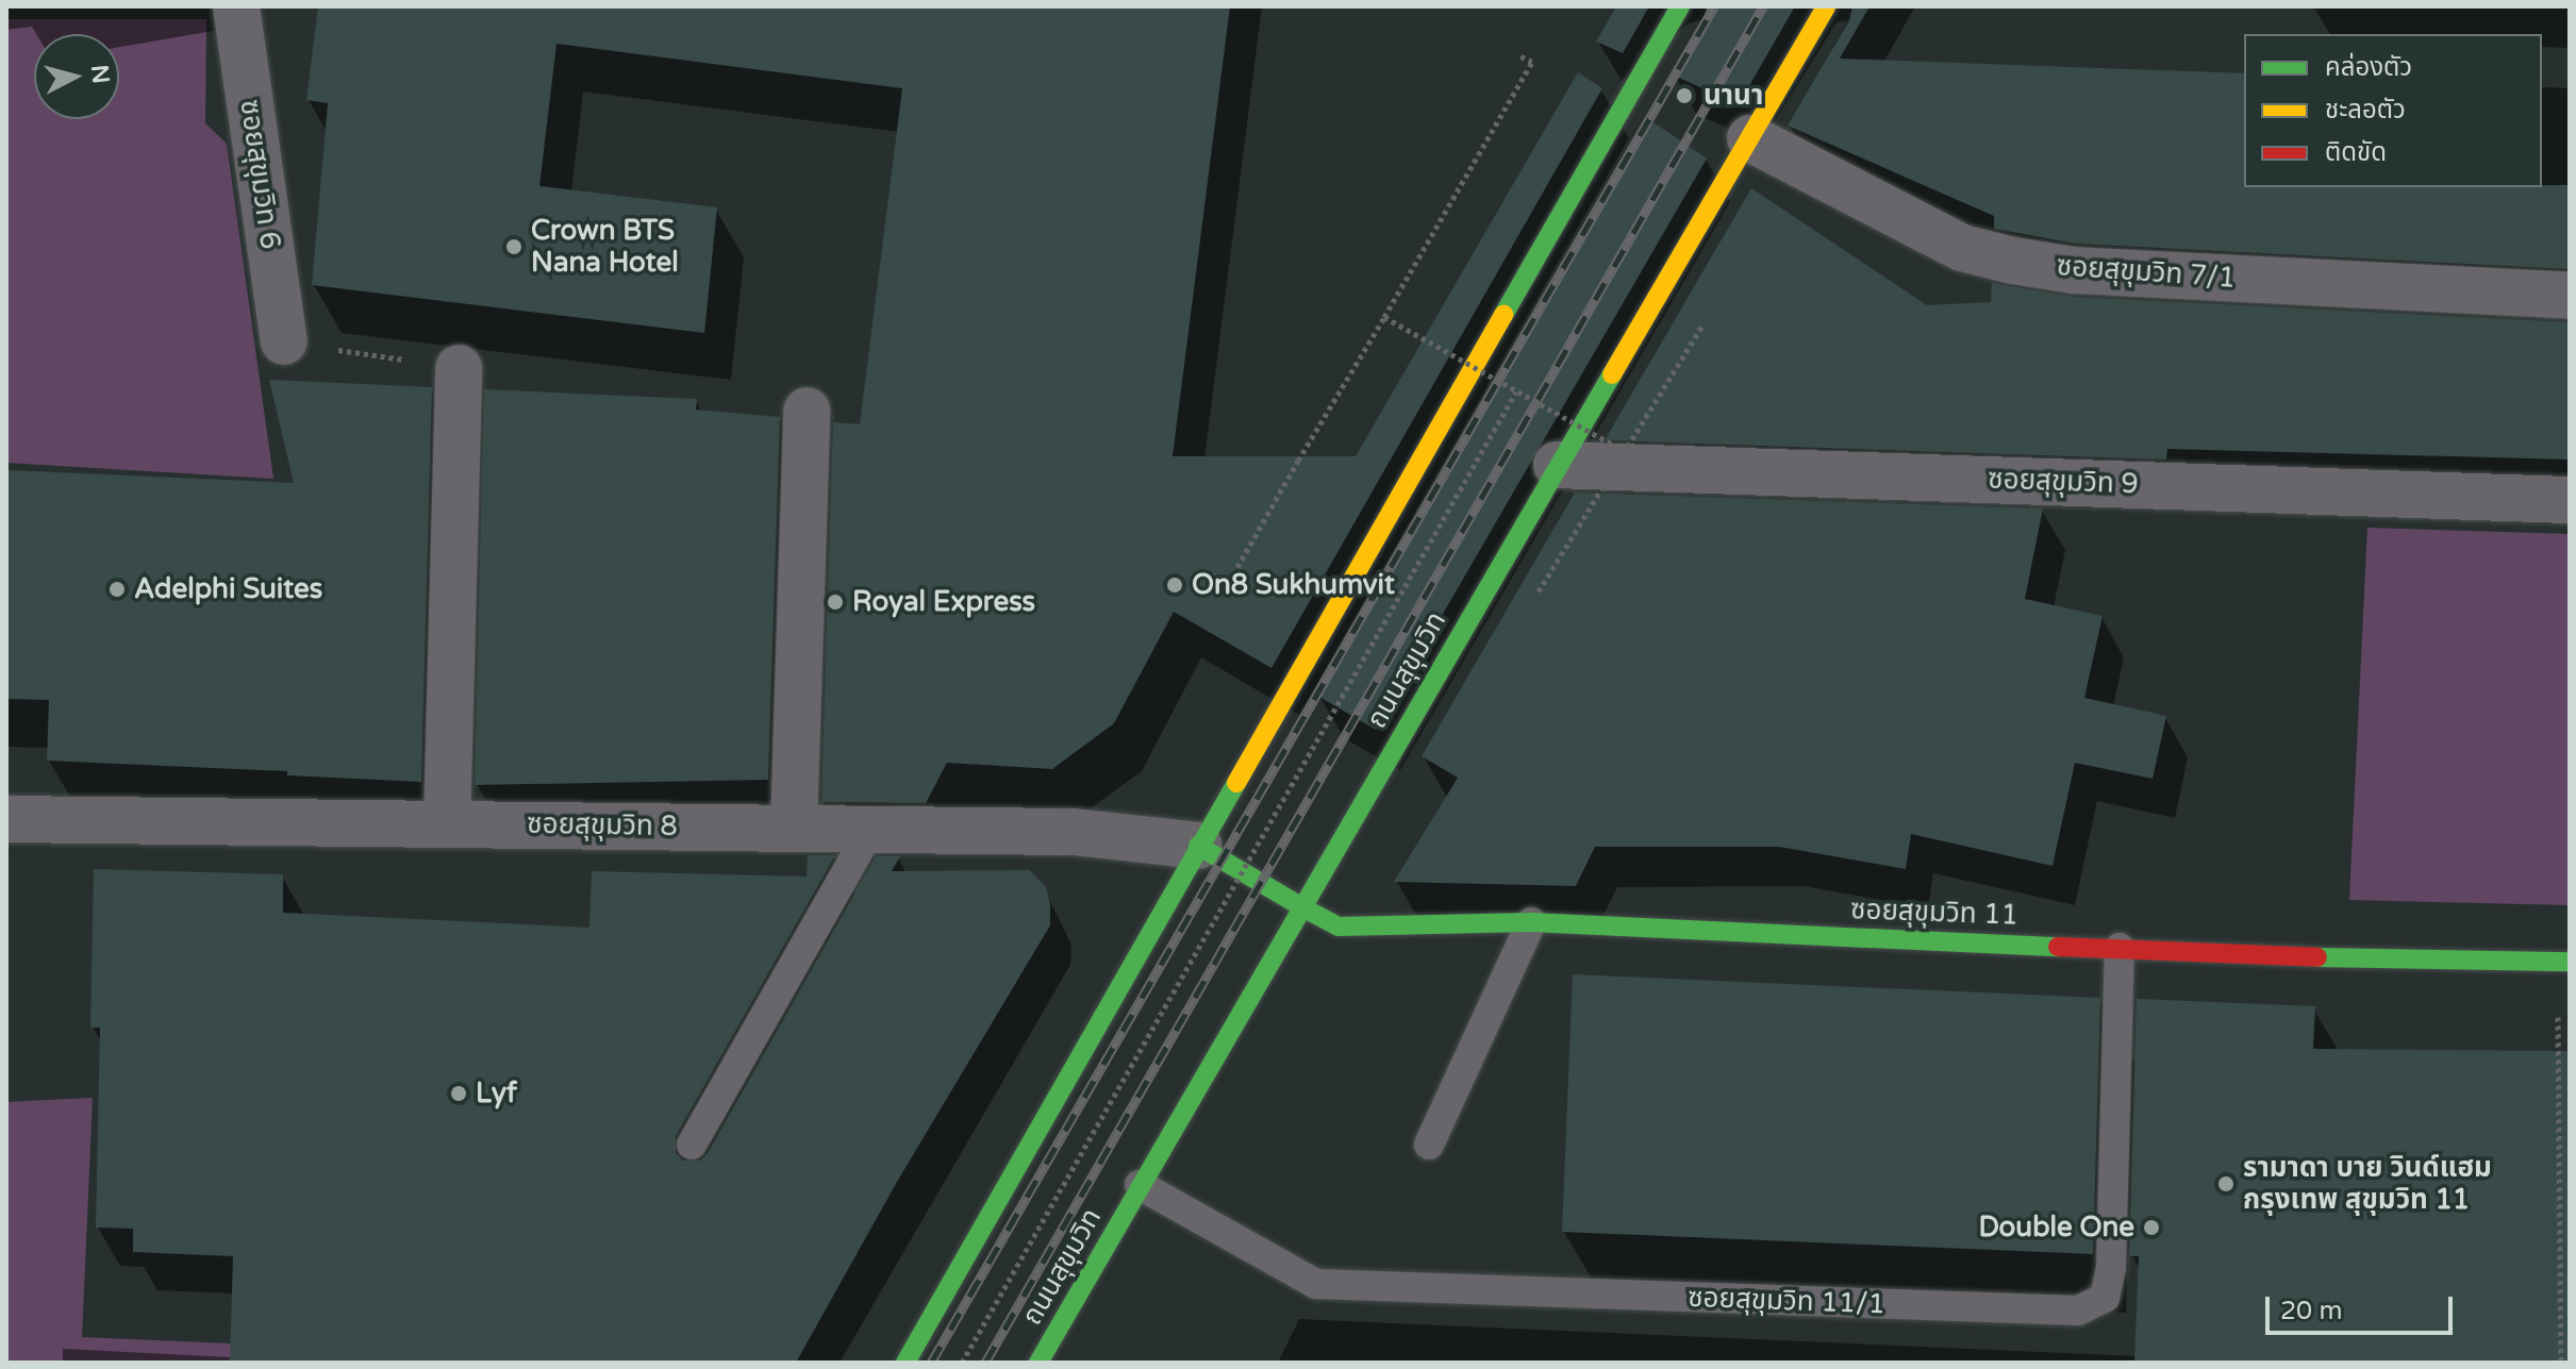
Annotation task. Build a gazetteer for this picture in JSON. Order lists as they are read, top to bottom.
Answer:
{
  "streets": {
    "main road": ["ถนนสุขุมวิท", "ซอยสุขุมวิท 11"],
    "street": [
      "ซอยสุขุมวิท 6",
      "ซอยสุขุมวิท 7/1",
      "ซอยสุขุมวิท 9",
      "ซอยสุขุมวิท 8"
    ],
    "lane": ["ซอยสุขุมวิท 11/1"]
  },
  "crossings": [
    ["ซอยสุขุมวิท 7/1", "ถนนสุขุมวิท"],
    ["ซอยสุขุมวิท 9", "ถนนสุขุมวิท"],
    ["ถนนสุขุมวิท", "ซอยสุขุมวิท 11"],
    ["ถนนสุขุมวิท", "ซอยสุขุมวิท 11/1"],
    ["ซอยสุขุมวิท 8", "ซอยสุขุมวิท 11"],
    ["ซอยสุขุมวิท 11", "ซอยสุขุมวิท 11/1"]
  ],
  "places": [
    "นานา",
    "Crown BTS Nana Hotel",
    "On8 Sukhumvit",
    "Adelphi Suites",
    "Royal Express",
    "Lyf",
    "รามาดา บาย วินด์แฮม กรุงเทพ สุขุมวิท 11",
    "Double One"
  ],
  "legend": ["คล่องตัว", "ชะลอตัว", "ติดขัด"],
  "scale_bar": "20 m",
  "north": "right"
}
